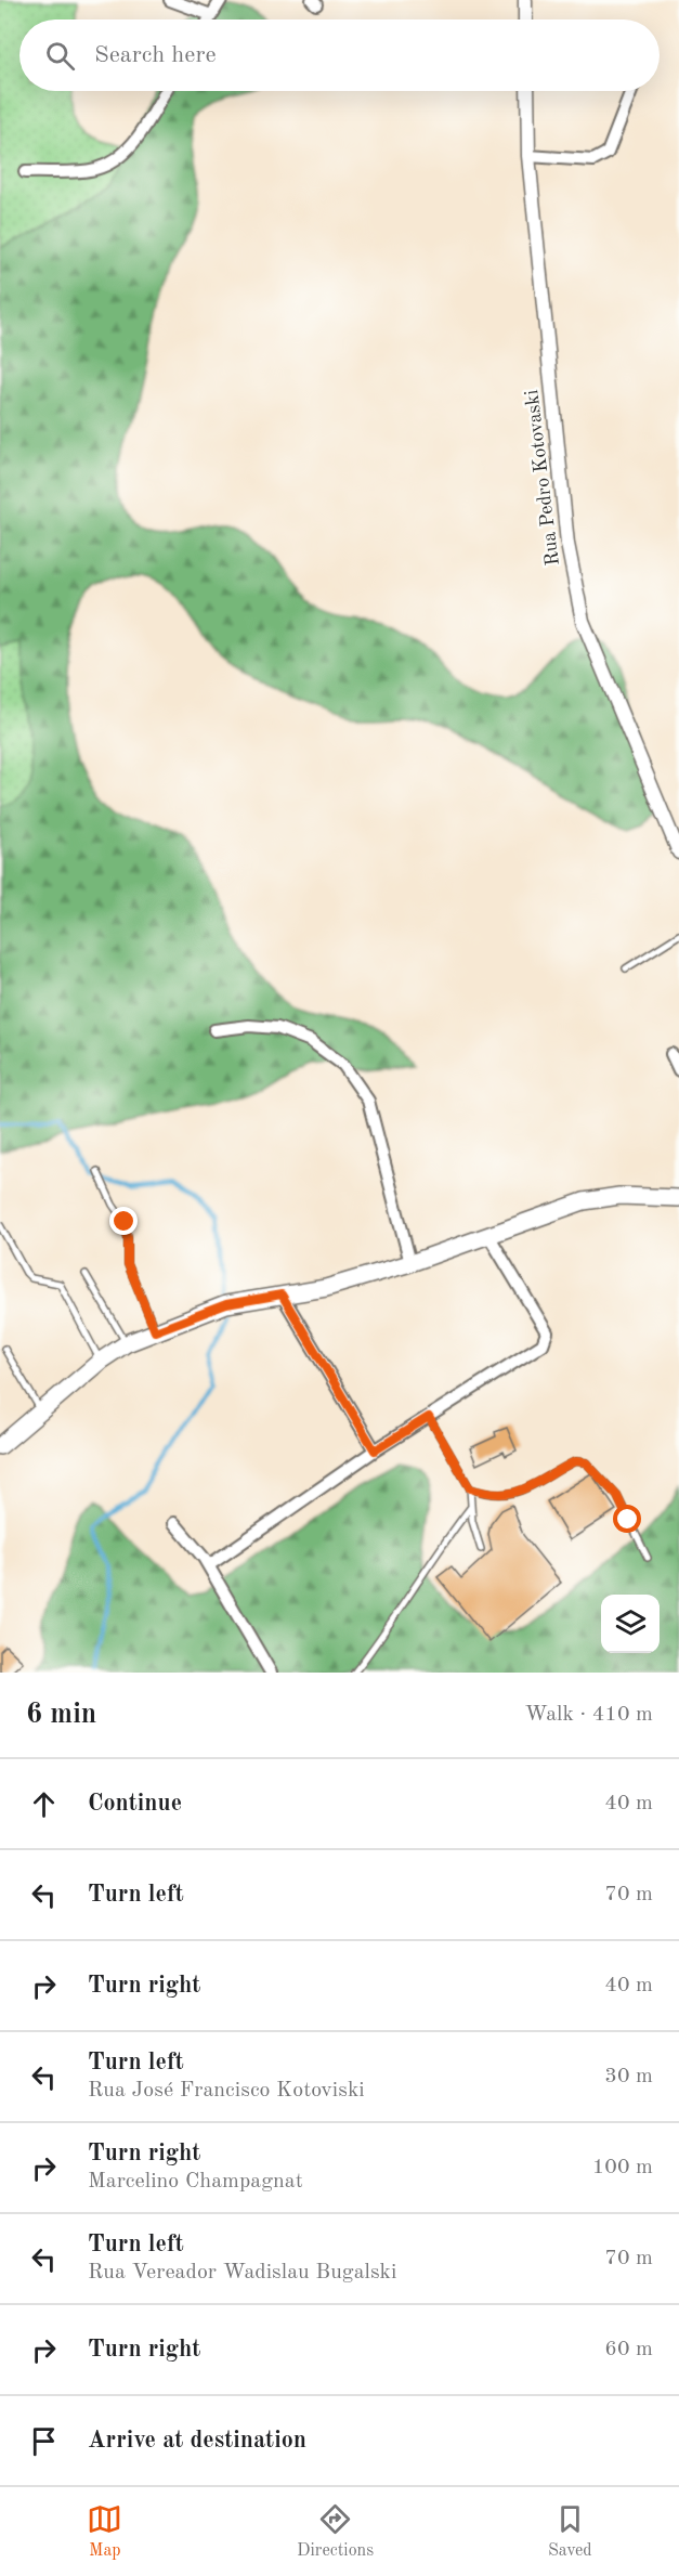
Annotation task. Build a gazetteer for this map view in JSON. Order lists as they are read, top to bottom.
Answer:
{
  "streets": {
    "street": ["Rua Pedro Kotovaski"]
  },
  "page": {
    "search": "Search here",
    "heading": ["6 min", "Walk · 410 m"],
    "list": [
      ["Continue", "40 m"],
      ["Turn left", "70 m"],
      ["Turn right", "40 m"],
      ["Turn left", "Rua José Francisco Kotoviski", "30 m"],
      ["Turn right", "Marcelino Champagnat", "100 m"],
      ["Turn left", "Rua Vereador Wadislau Bugalski", "70 m"],
      ["Turn right", "60 m"],
      "Arrive at destination"
    ],
    "nav": ["Map", "Directions", "Saved"]
  }
}
